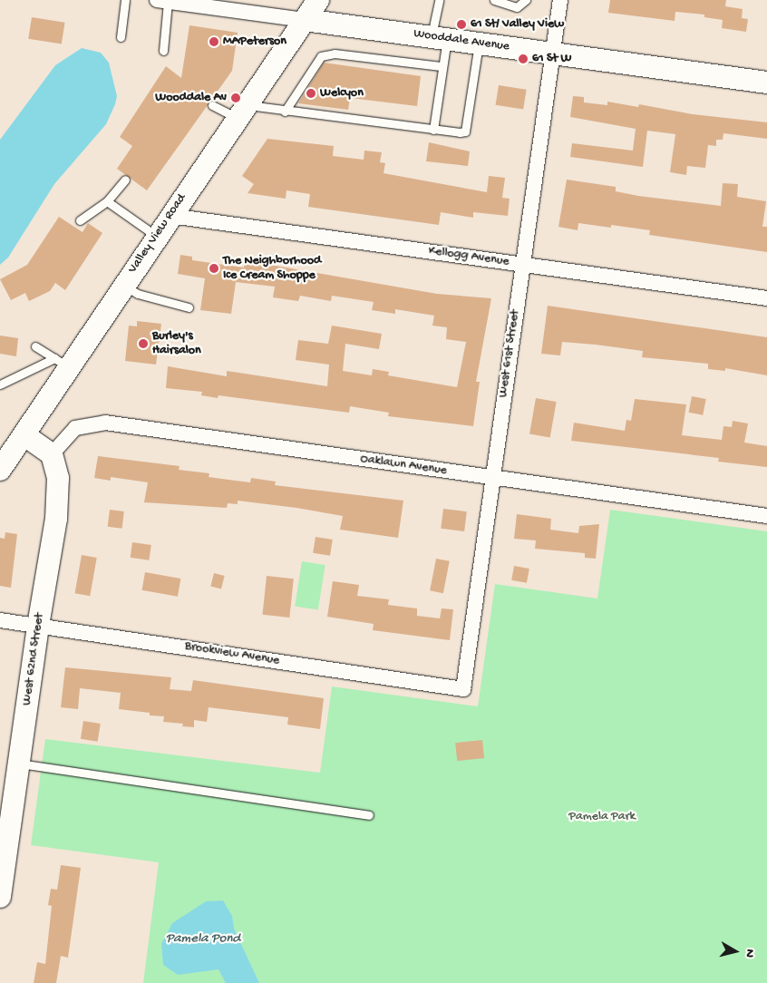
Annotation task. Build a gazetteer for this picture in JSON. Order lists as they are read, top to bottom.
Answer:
{
  "streets": {
    "street": [
      "Wooddale Avenue",
      "Valley View Road",
      "Kellogg Avenue",
      "West 61st Street",
      "Oaklawn Avenue",
      "Brookview Avenue",
      "West 62nd Street"
    ]
  },
  "crossings": [
    ["Wooddale Avenue", "Valley View Road"],
    ["Wooddale Avenue", "West 61st Street"],
    ["Valley View Road", "Kellogg Avenue"],
    ["Kellogg Avenue", "West 61st Street"],
    ["West 61st Street", "Oaklawn Avenue"],
    ["West 61st Street", "Brookview Avenue"],
    ["Oaklawn Avenue", "West 62nd Street"],
    ["Brookview Avenue", "West 62nd Street"]
  ],
  "water": ["Pamela Pond"],
  "parks": ["Pamela Park"],
  "places": [
    "61 St/ Valley View",
    "MAPeterson",
    "61 St W",
    "Welcyon",
    "Wooddale Av",
    "The Neighborhood Ice Cream Shoppe",
    "Burley's Hairsalon"
  ],
  "north": "right"
}
